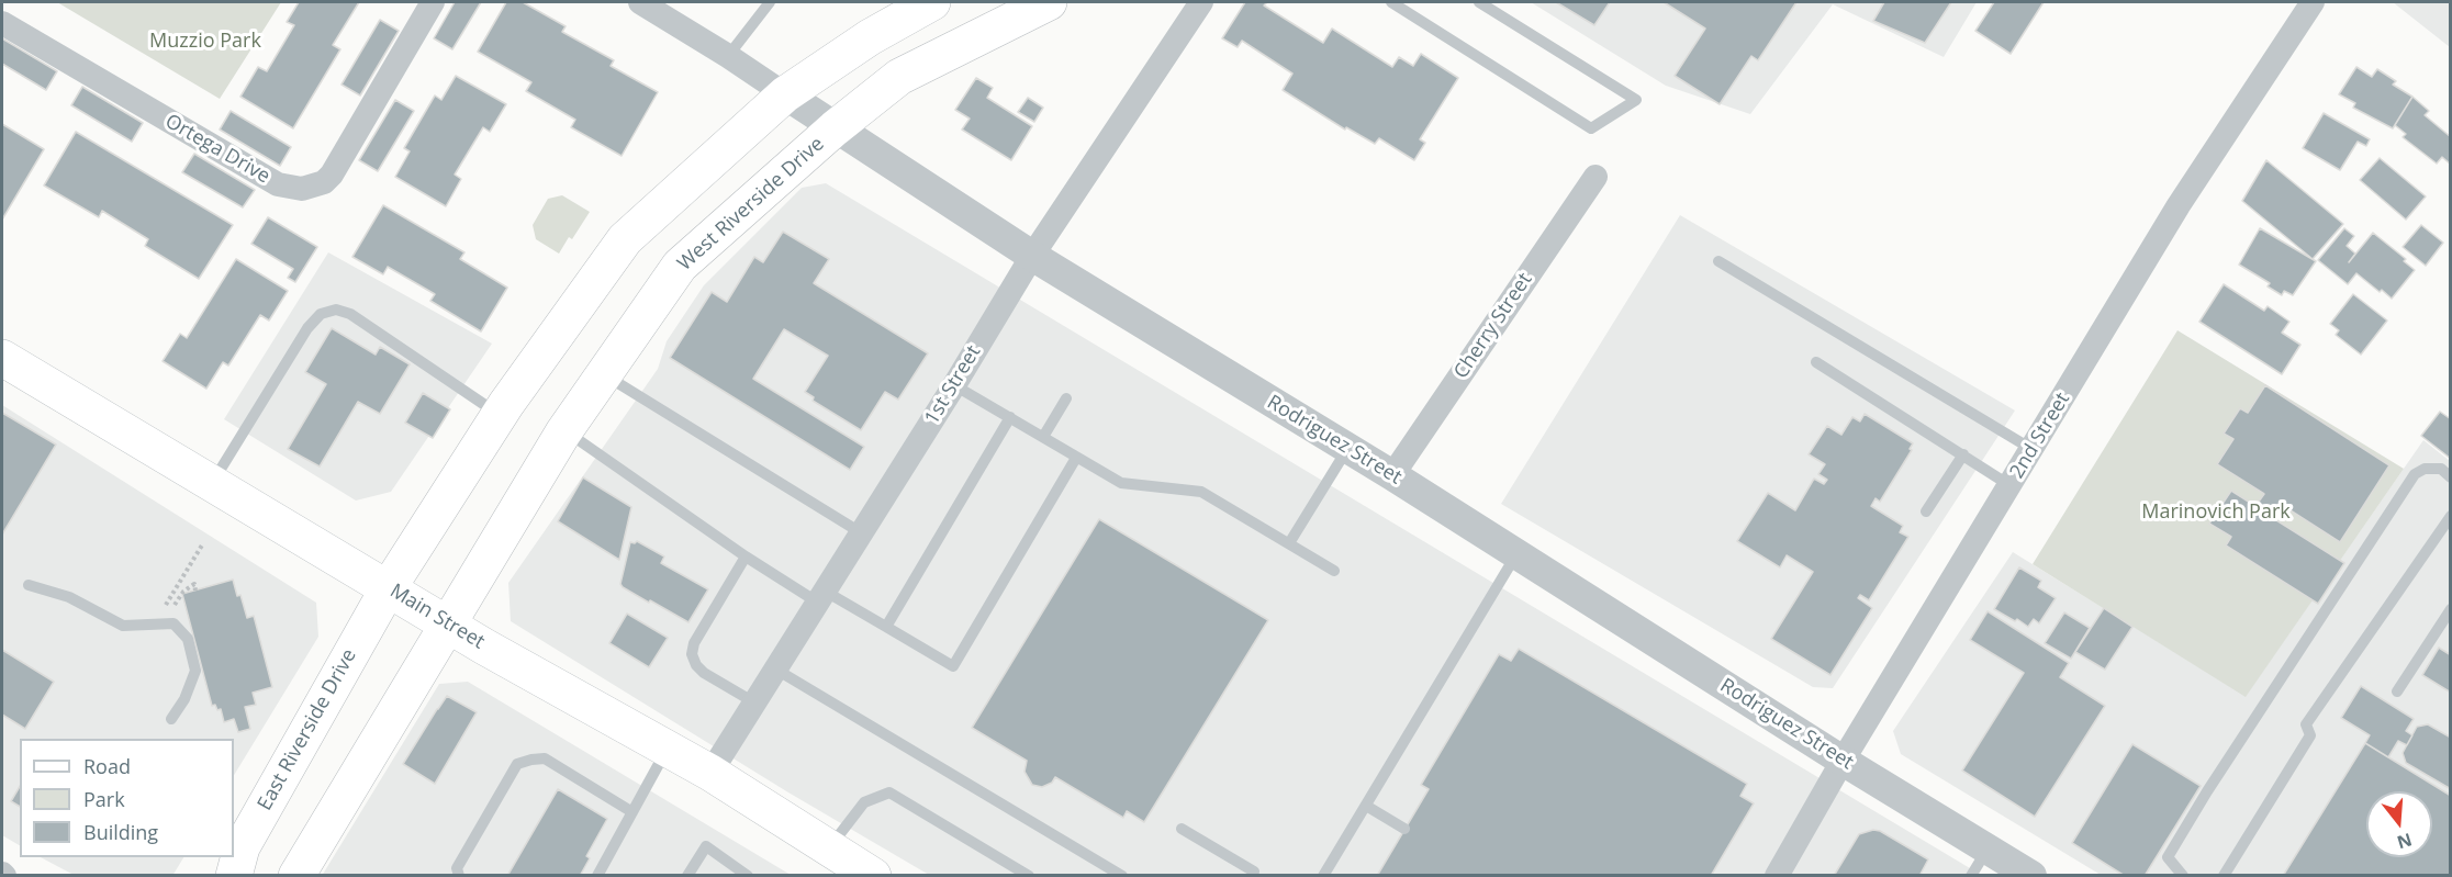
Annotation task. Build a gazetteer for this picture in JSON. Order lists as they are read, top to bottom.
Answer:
{
  "streets": {
    "main road": ["West Riverside Drive", "Main Street", "East Riverside Drive"],
    "street": [
      "Ortega Drive",
      "Cherry Street",
      "1st Street",
      "2nd Street",
      "Rodriguez Street"
    ]
  },
  "crossings": [
    ["West Riverside Drive", "Rodriguez Street"],
    ["West Riverside Drive", "Main Street"],
    ["Cherry Street", "Rodriguez Street"],
    ["1st Street", "Rodriguez Street"],
    ["1st Street", "Main Street"],
    ["2nd Street", "Rodriguez Street"],
    ["Main Street", "East Riverside Drive"]
  ],
  "parks": ["Muzzio Park", "Marinovich Park"],
  "legend": ["Road", "Park", "Building"],
  "north": "bottom"
}
